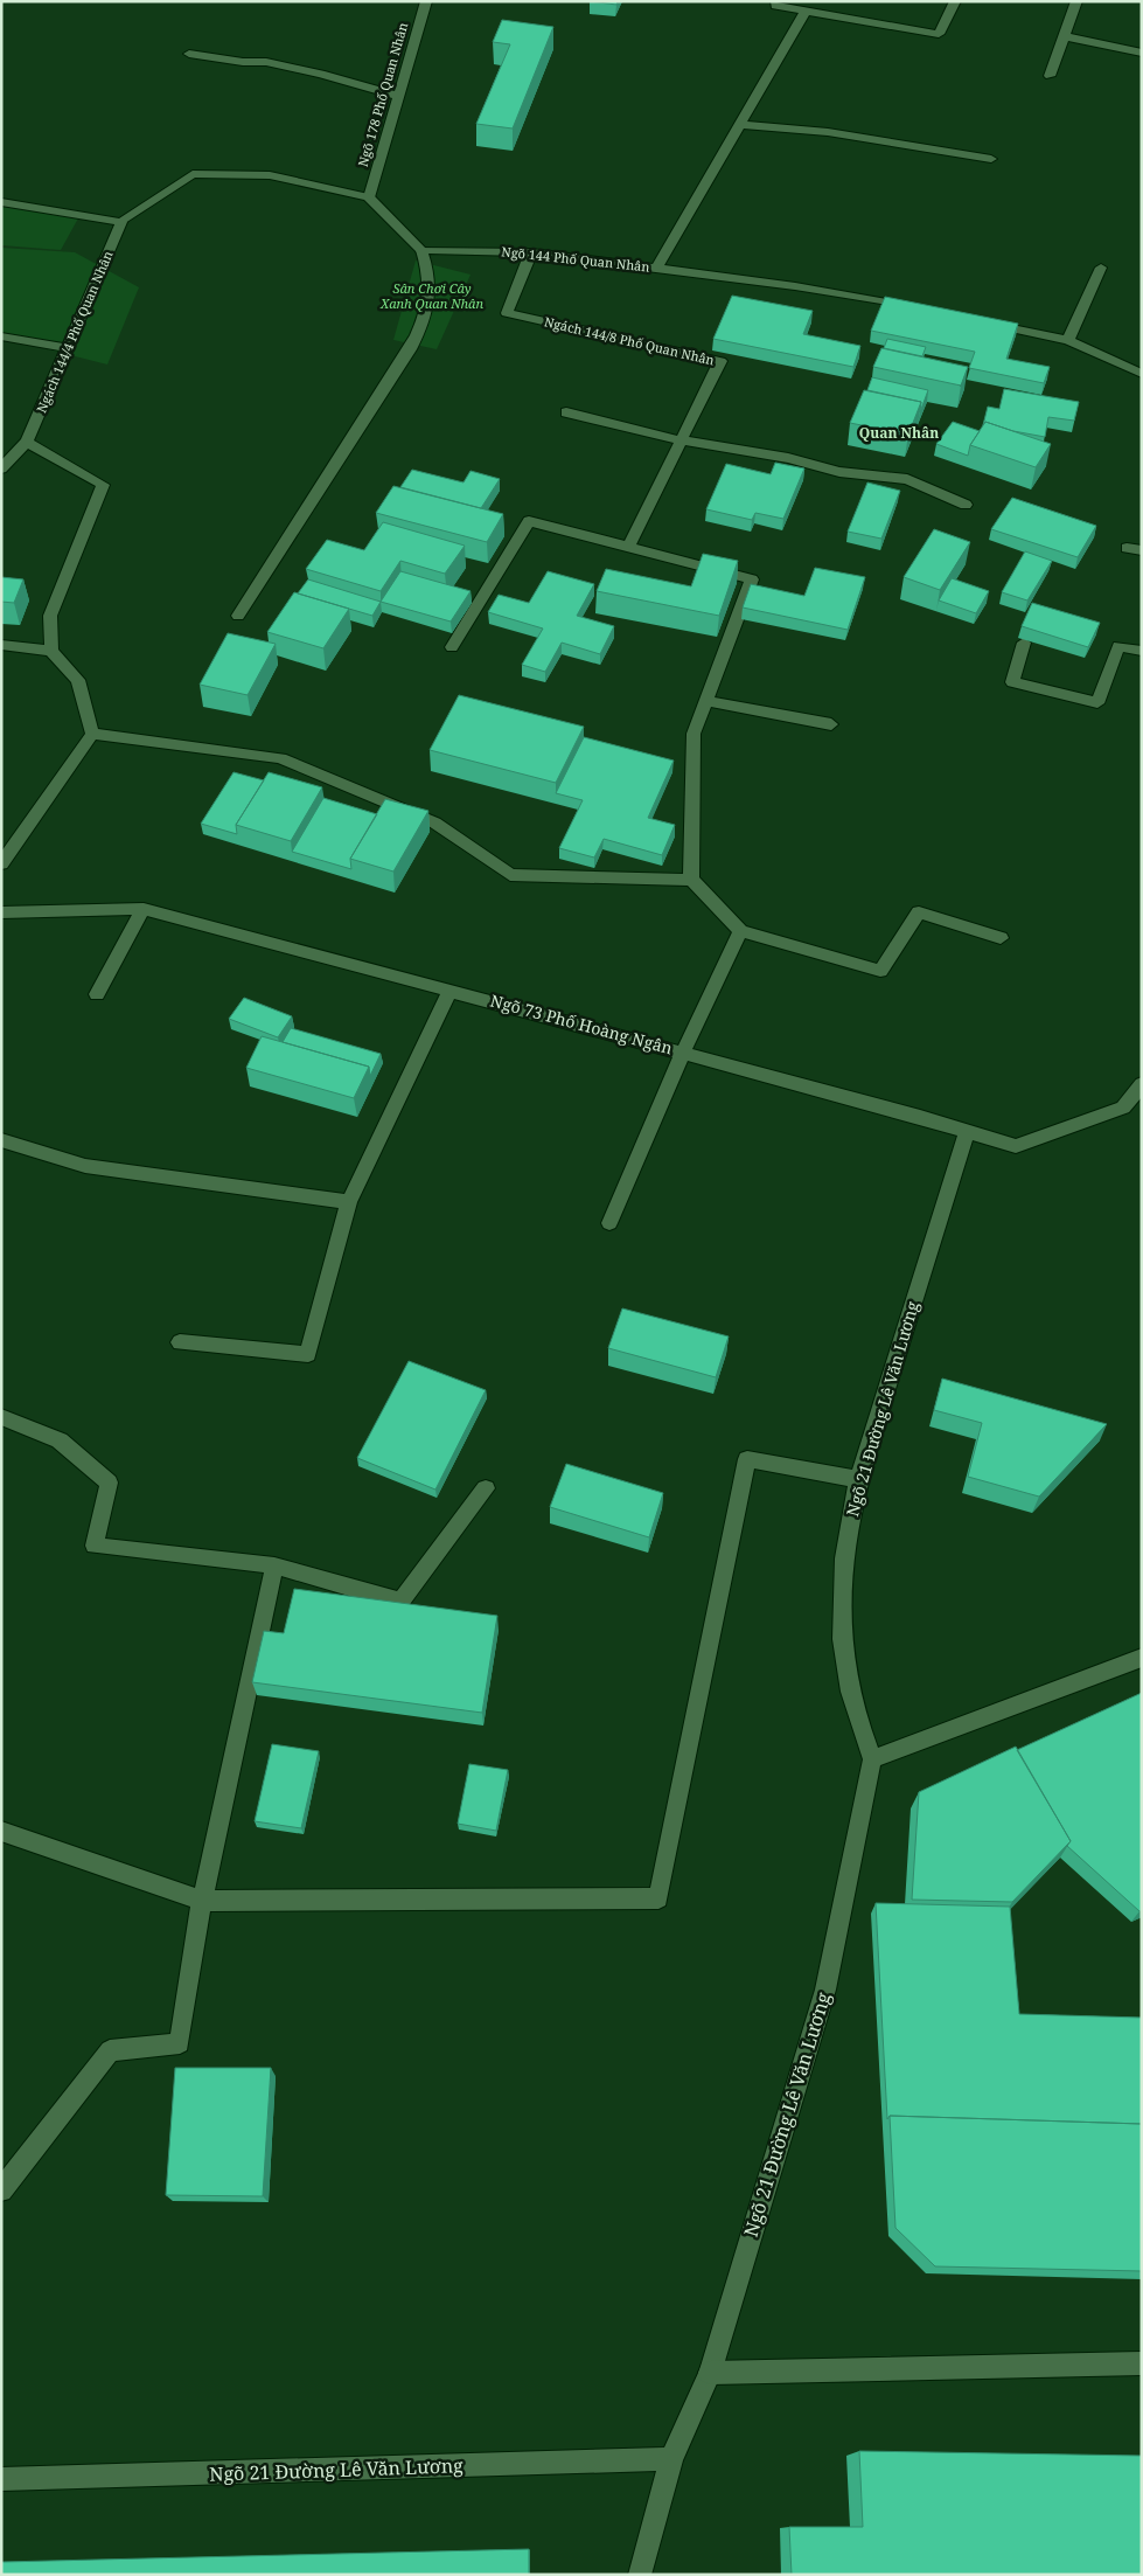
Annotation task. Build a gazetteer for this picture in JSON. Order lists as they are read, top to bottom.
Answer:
{
  "streets": {
    "street": [
      "Ngõ 178 Phố Quan Nhân",
      "Ngõ 144 Phố Quan Nhân",
      "Ngách 144/4 Phố Quan Nhân",
      "Ngách 144/8 Phố Quan Nhân",
      "Ngõ 73 Phố Hoàng Ngân",
      "Ngõ 21 Đường Lê Văn Lương"
    ]
  },
  "crossings": [
    ["Ngõ 144 Phố Quan Nhân", "Ngách 144/8 Phố Quan Nhân"],
    ["Ngõ 73 Phố Hoàng Ngân", "Ngõ 21 Đường Lê Văn Lương"]
  ],
  "districts": ["Quan Nhân"],
  "parks": ["Sân Chơi Cây Xanh Quan Nhân"]
}
